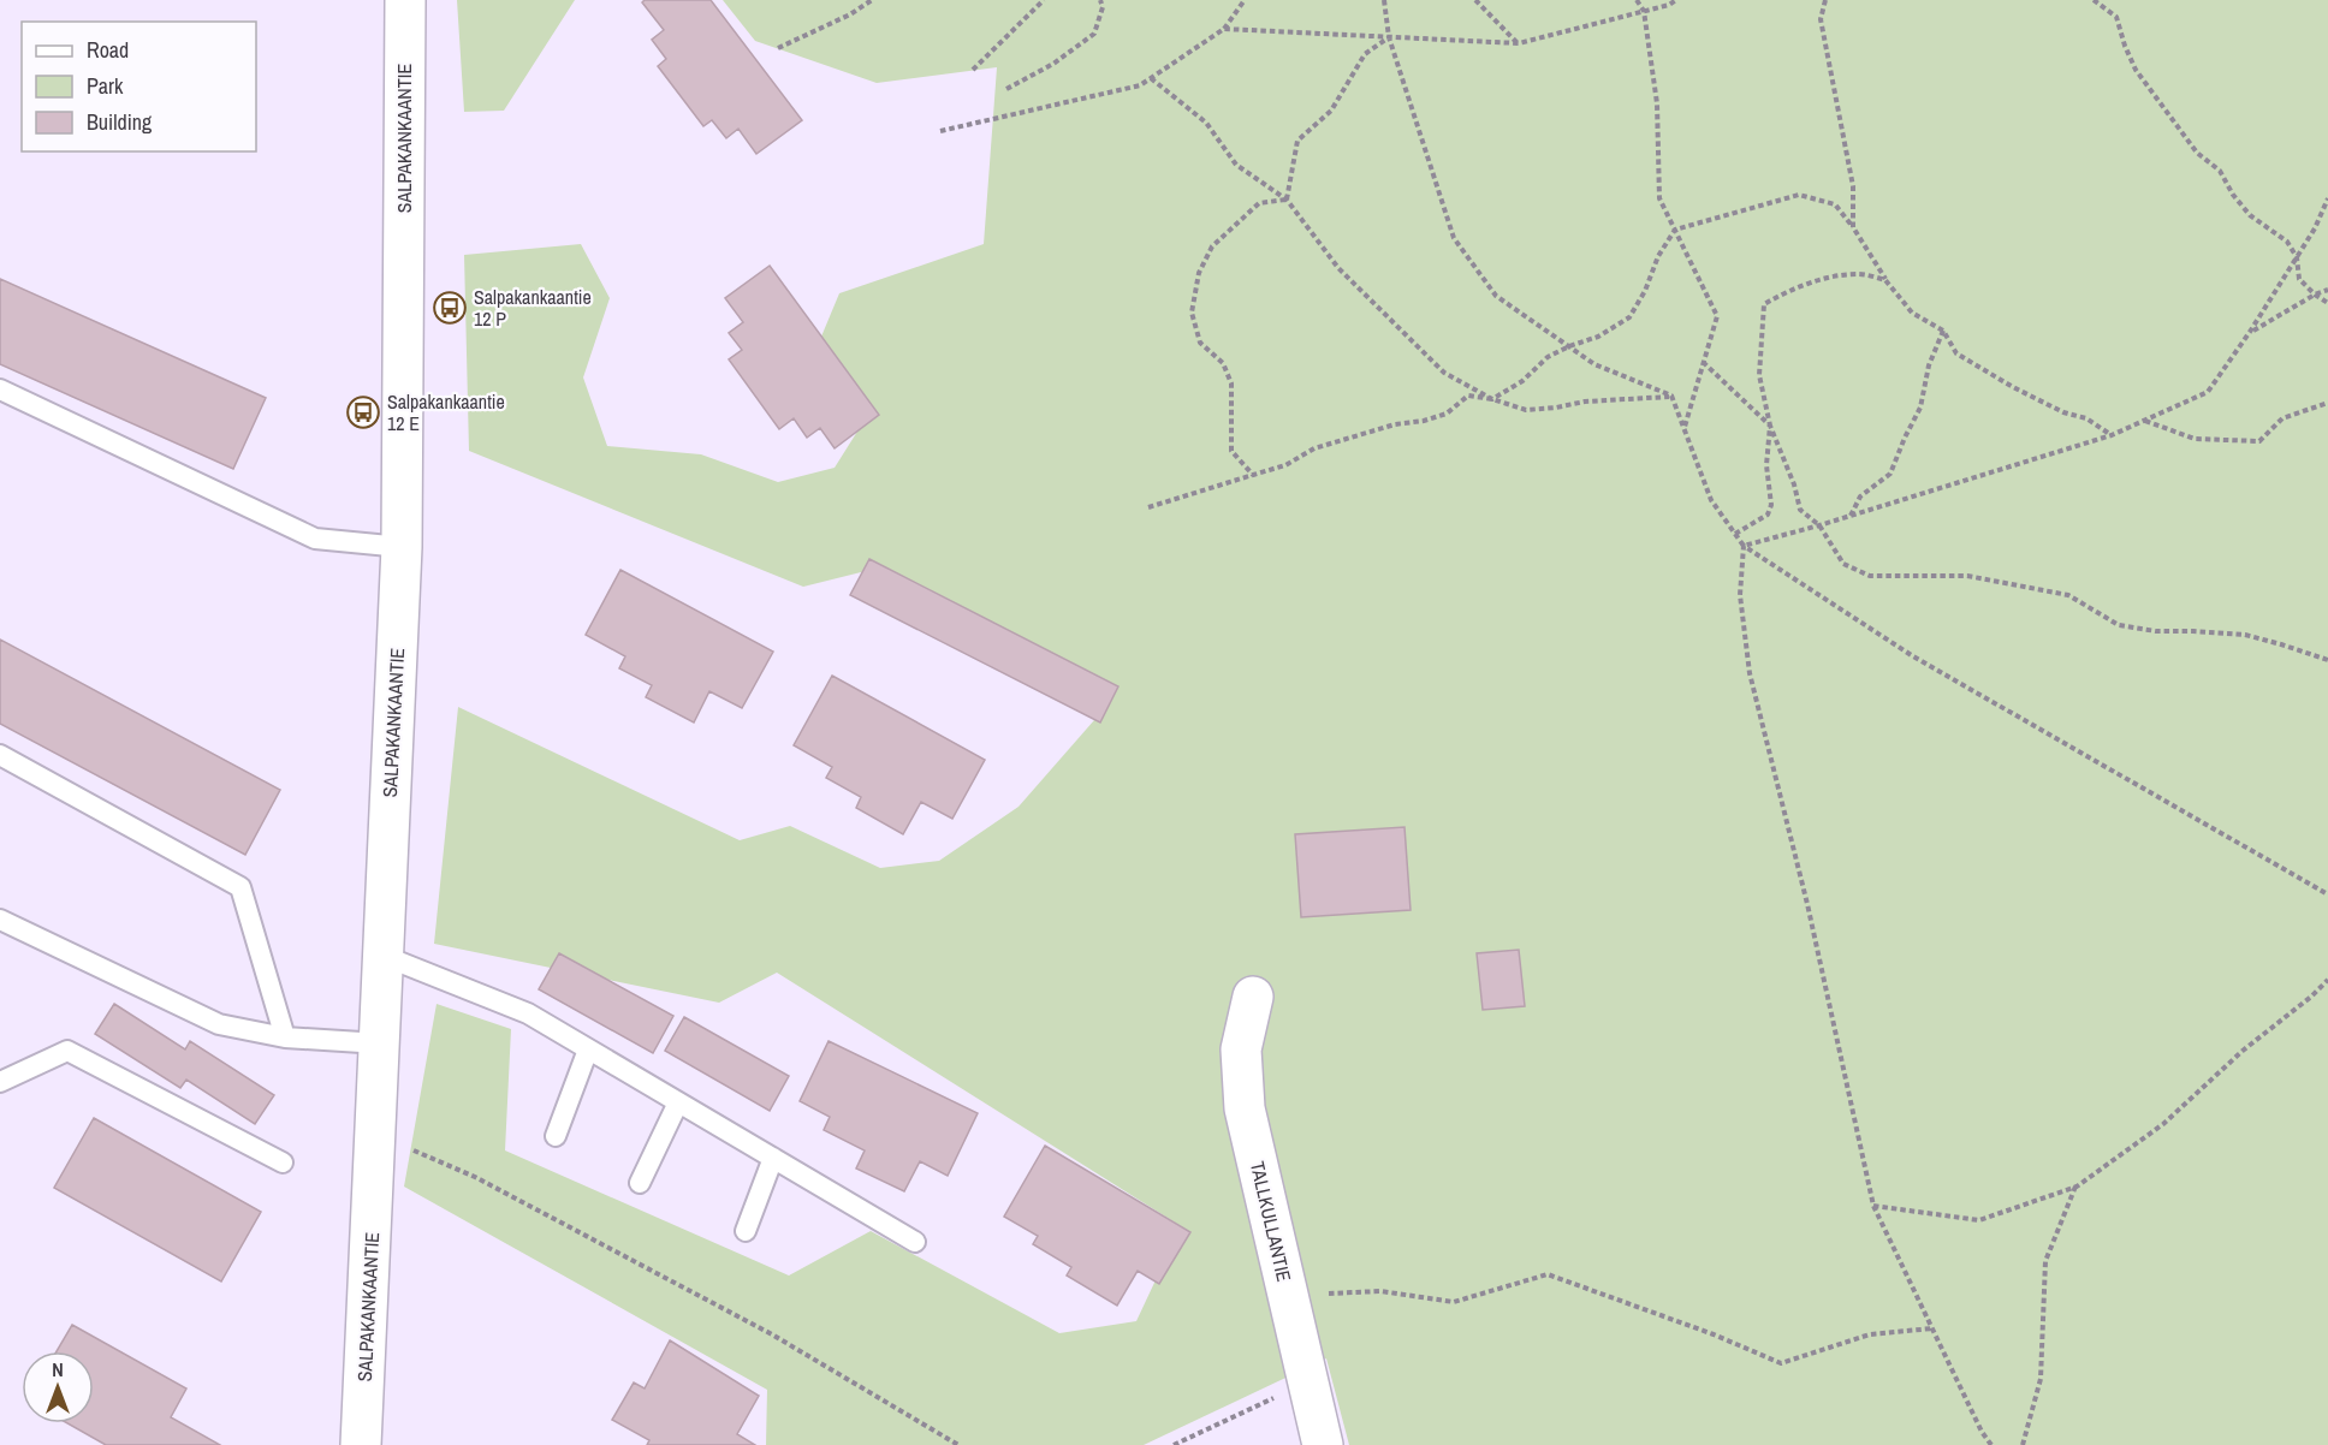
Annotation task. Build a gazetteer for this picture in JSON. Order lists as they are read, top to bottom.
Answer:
{
  "streets": {
    "street": ["SALPAKANKAANTIE", "TALLKULLANTIE"]
  },
  "places": {
    "bus stop": ["Salpakankaantie 12 P", "Salpakankaantie 12 E"]
  },
  "legend": ["Road", "Park", "Building"],
  "north": "top"
}
